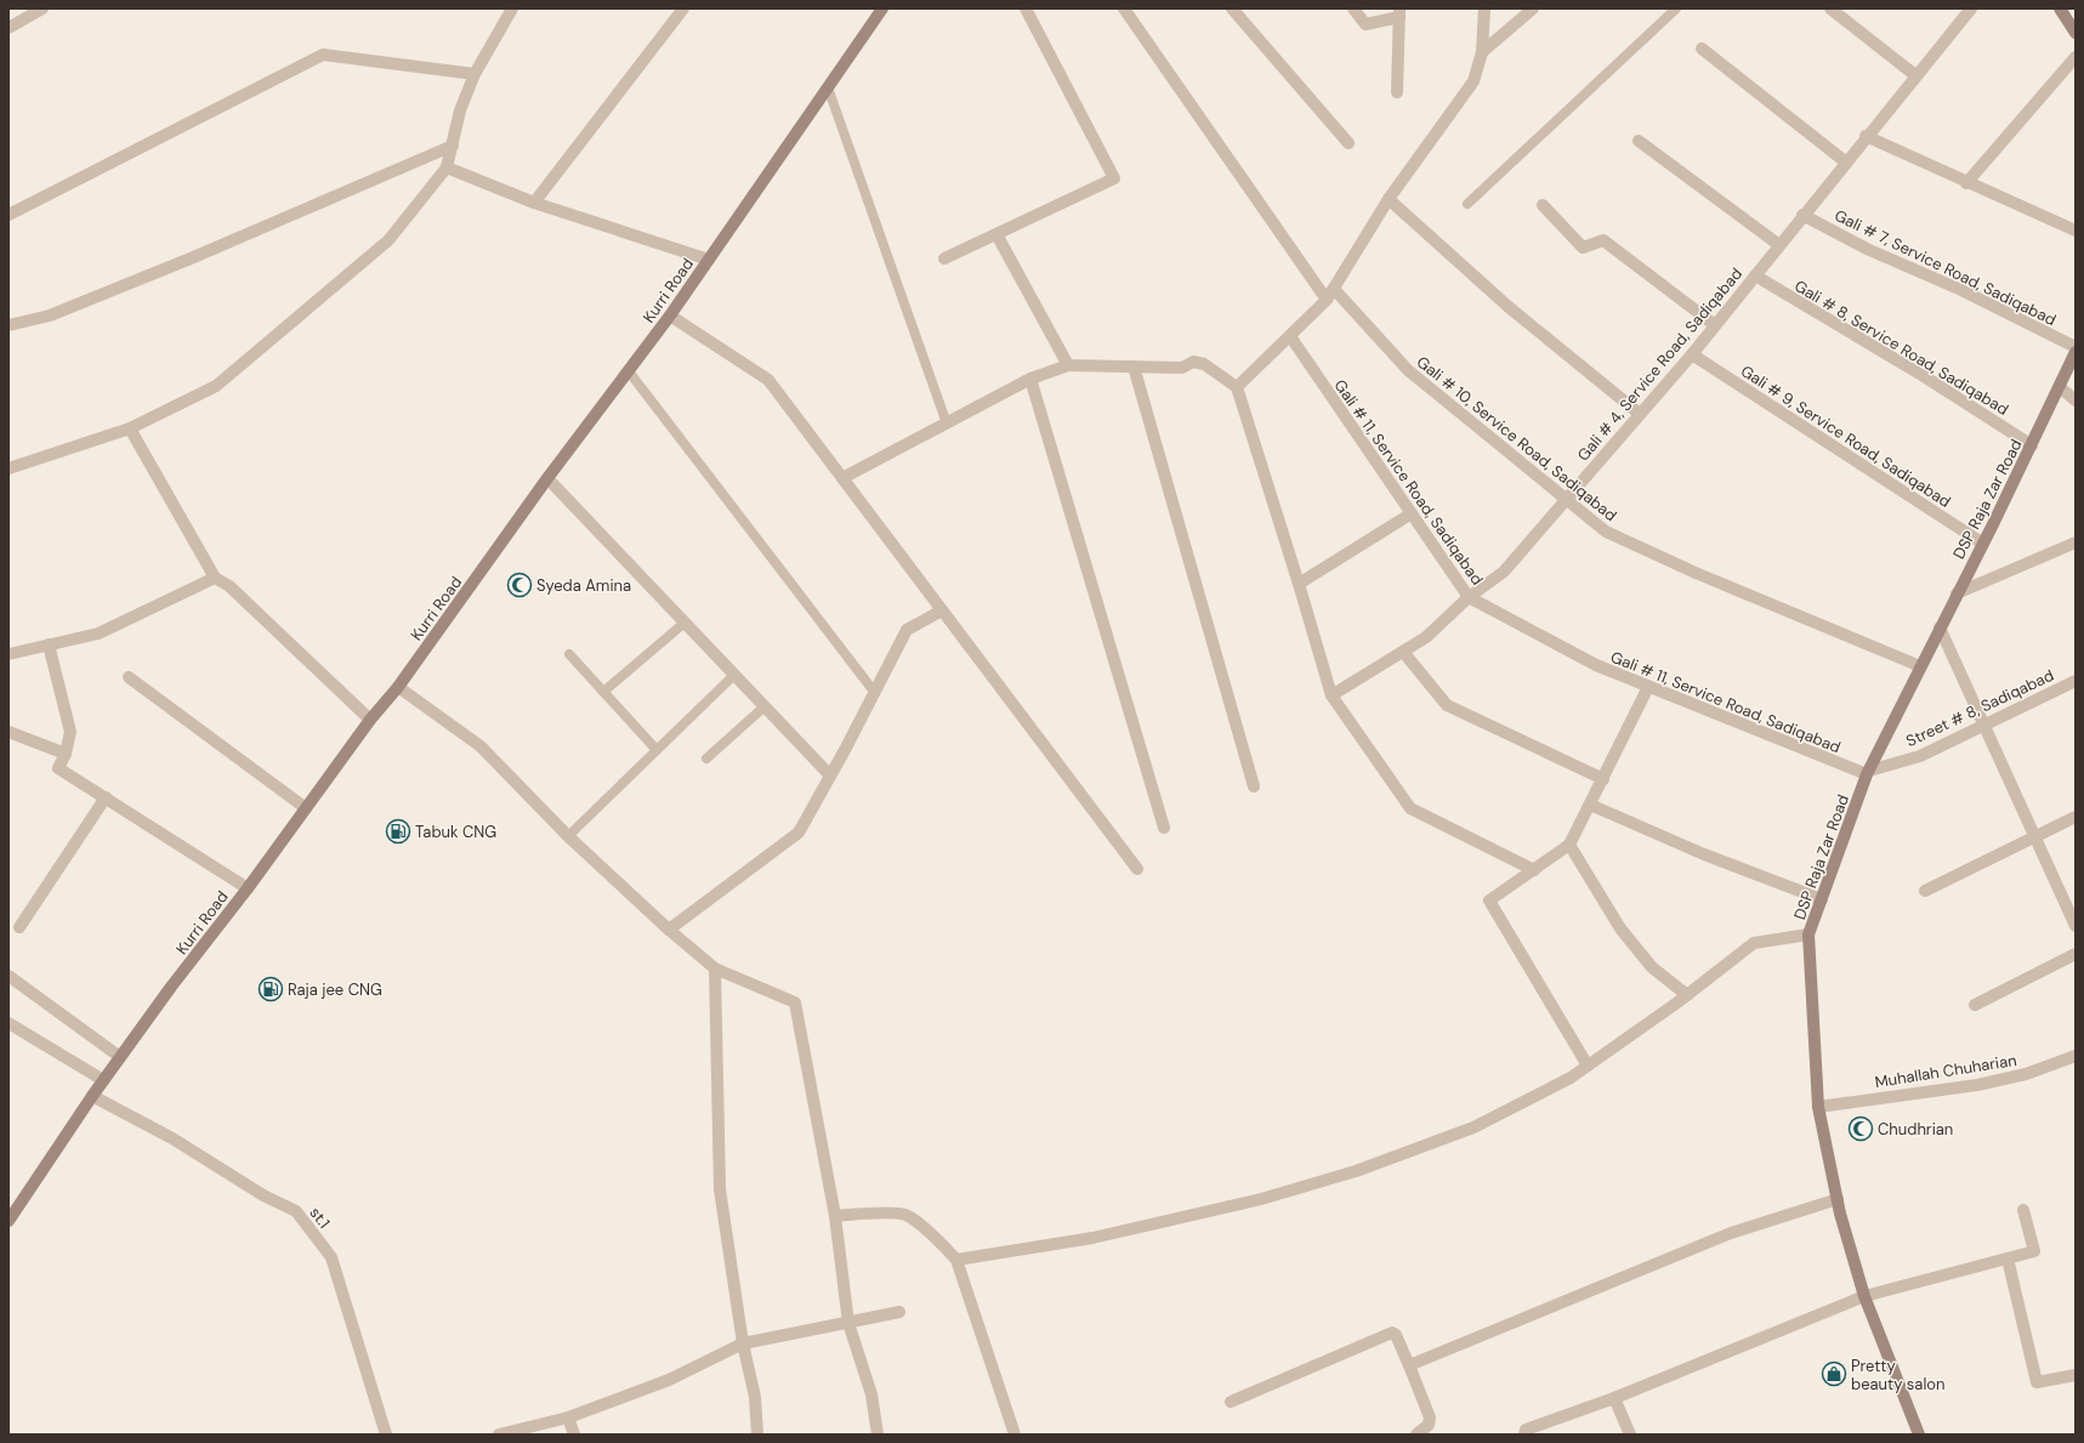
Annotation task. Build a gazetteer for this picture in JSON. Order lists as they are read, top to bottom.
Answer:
{
  "streets": {
    "main road": ["Kurri Road", "DSP Raja Zar Road"],
    "street": [
      "Gali # 7, Service Road, Sadiqabad",
      "Gali # 8, Service Road, Sadiqabad",
      "Gali # 4, Service Road, Sadiqabad",
      "Gali # 9, Service Road, Sadiqabad",
      "Gali # 10, Service Road, Sadiqabad",
      "Gali # 11, Service Road, Sadiqabad",
      "Street # 8, Sadiqabad",
      "Muhallah Chuharian",
      "st.1"
    ]
  },
  "crossings": [
    ["Gali # 7, Service Road, Sadiqabad", "Gali # 4, Service Road, Sadiqabad"],
    ["Kurri Road", "st.1"],
    ["Gali # 8, Service Road, Sadiqabad", "Gali # 4, Service Road, Sadiqabad"],
    ["Gali # 8, Service Road, Sadiqabad", "DSP Raja Zar Road"],
    ["Gali # 4, Service Road, Sadiqabad", "Gali # 9, Service Road, Sadiqabad"],
    ["Gali # 4, Service Road, Sadiqabad", "Gali # 10, Service Road, Sadiqabad"],
    ["Gali # 4, Service Road, Sadiqabad", "Gali # 11, Service Road, Sadiqabad"],
    ["Gali # 9, Service Road, Sadiqabad", "DSP Raja Zar Road"],
    ["Gali # 10, Service Road, Sadiqabad", "DSP Raja Zar Road"],
    ["Gali # 11, Service Road, Sadiqabad", "DSP Raja Zar Road"],
    ["Gali # 11, Service Road, Sadiqabad", "Street # 8, Sadiqabad"],
    ["DSP Raja Zar Road", "Street # 8, Sadiqabad"],
    ["DSP Raja Zar Road", "Muhallah Chuharian"]
  ],
  "places": {
    "mosque": ["Syeda Amina", "Chudhrian"],
    "fuel station": ["Tabuk CNG", "Raja jee CNG"],
    "shop": ["Pretty beauty salon"]
  }
}
